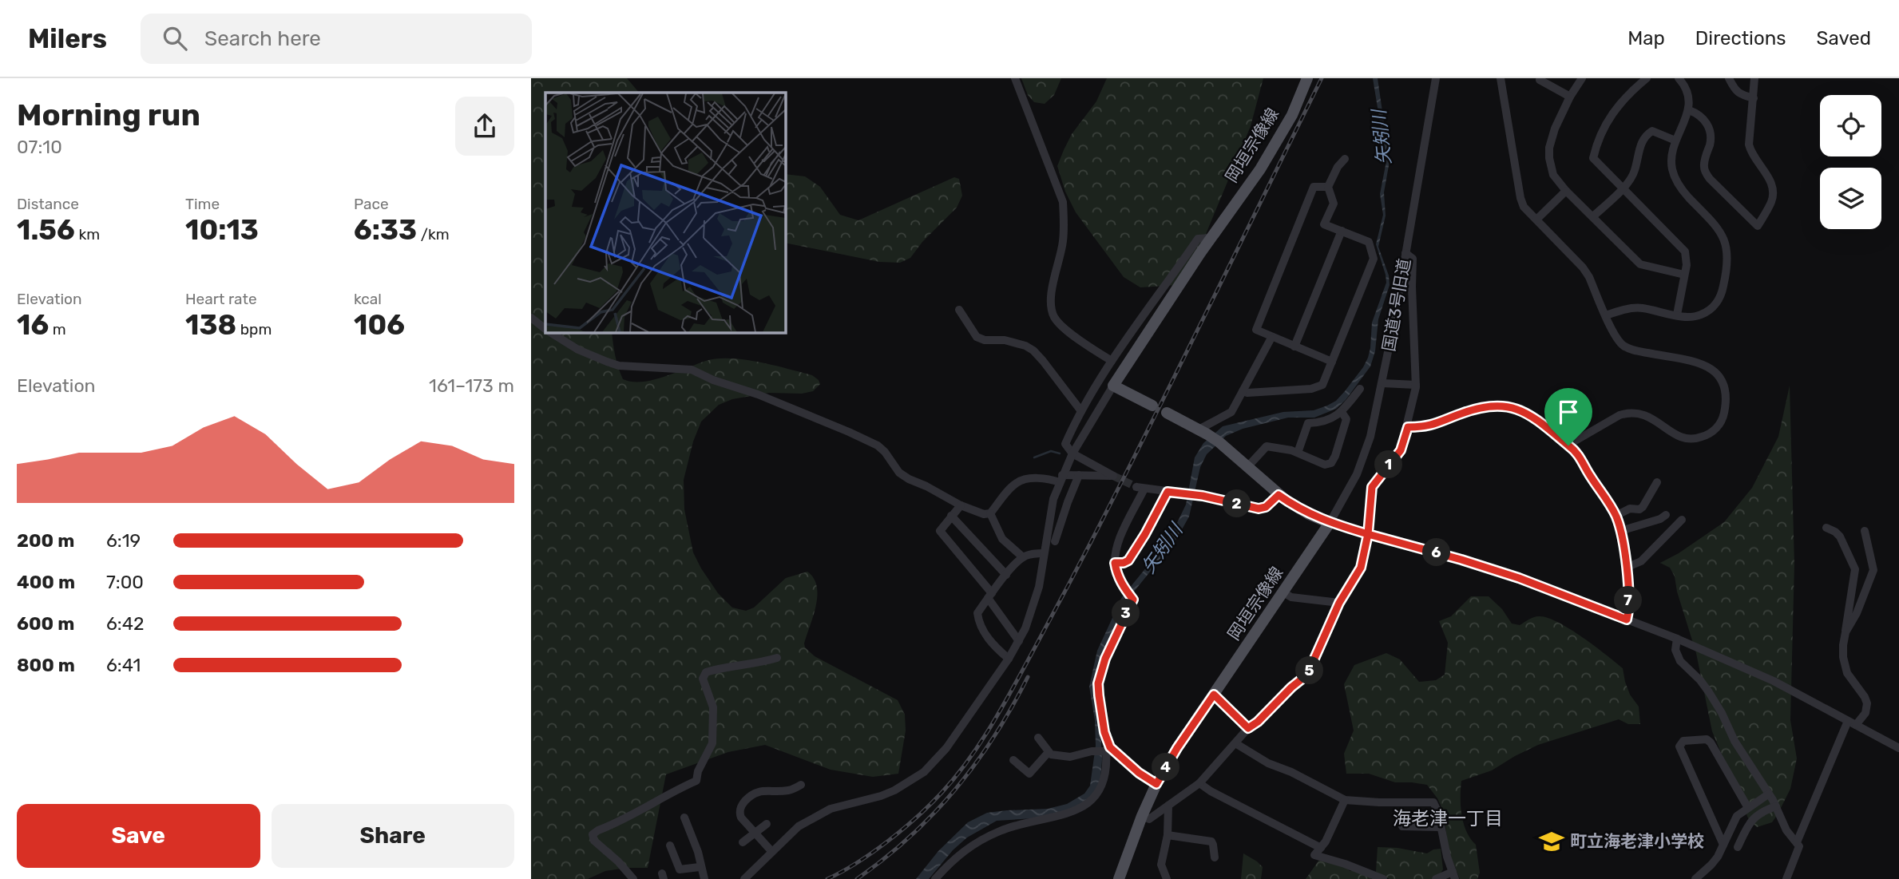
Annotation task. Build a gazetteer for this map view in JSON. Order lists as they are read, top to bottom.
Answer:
{
  "streets": {
    "main road": ["岡垣宗像線"],
    "street": ["国道3号旧道"]
  },
  "crossings": [
    ["岡垣宗像線", "国道3号旧道"]
  ],
  "districts": ["海老津一丁目"],
  "water": ["矢矧川"],
  "places": {
    "school or university": ["町立海老津小学校"]
  },
  "page": {
    "header": "Milers",
    "search": "Search here",
    "nav": ["Map", "Directions", "Saved"],
    "heading": ["Morning run", "07:10"],
    "stats": [
      ["Distance", "1.56 km"],
      ["Time", "10:13"],
      ["Pace", "6:33 /km"],
      ["Elevation", "16 m"],
      ["Heart rate", "138 bpm"],
      ["kcal", "106"]
    ],
    "chart": ["Elevation", "161–173 m"],
    "pins": [
      "1",
      "2",
      "6",
      "7",
      "3",
      "5",
      "4"
    ],
    "list": [
      {
        "name": "200 m",
        "note": "6:19"
      },
      {
        "name": "400 m",
        "note": "7:00"
      },
      {
        "name": "600 m",
        "note": "6:42"
      },
      {
        "name": "800 m",
        "note": "6:41"
      }
    ],
    "buttons": ["Save", "Share"]
  }
}
